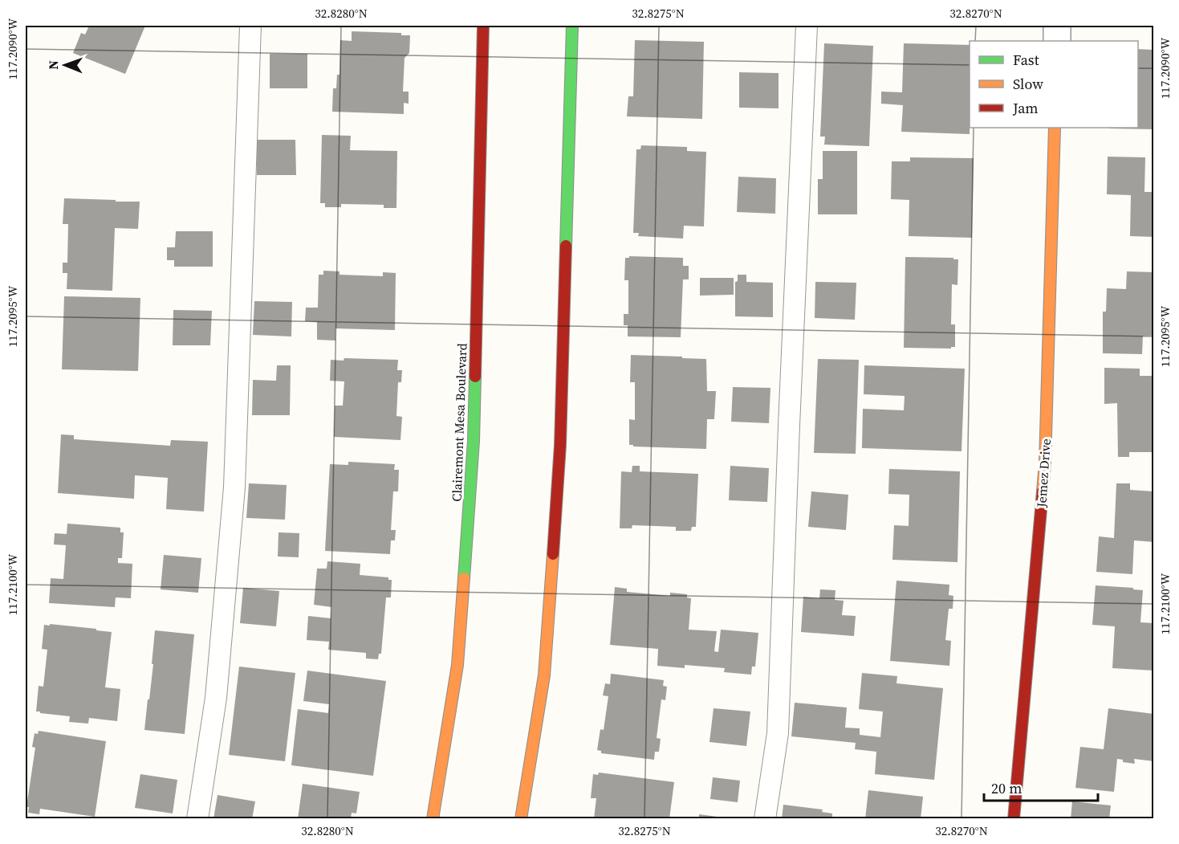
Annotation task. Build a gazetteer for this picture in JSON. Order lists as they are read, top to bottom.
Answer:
{
  "streets": {
    "main road": ["Clairemont Mesa Boulevard", "Jemez Drive"]
  },
  "legend": ["Fast", "Slow", "Jam"],
  "scale_bar": "20 m",
  "north": "left",
  "coordinates": [
    "32.8280°N",
    "32.8275°N",
    "32.8270°N",
    "117.2090°W",
    "117.2095°W",
    "117.2100°W"
  ]
}
